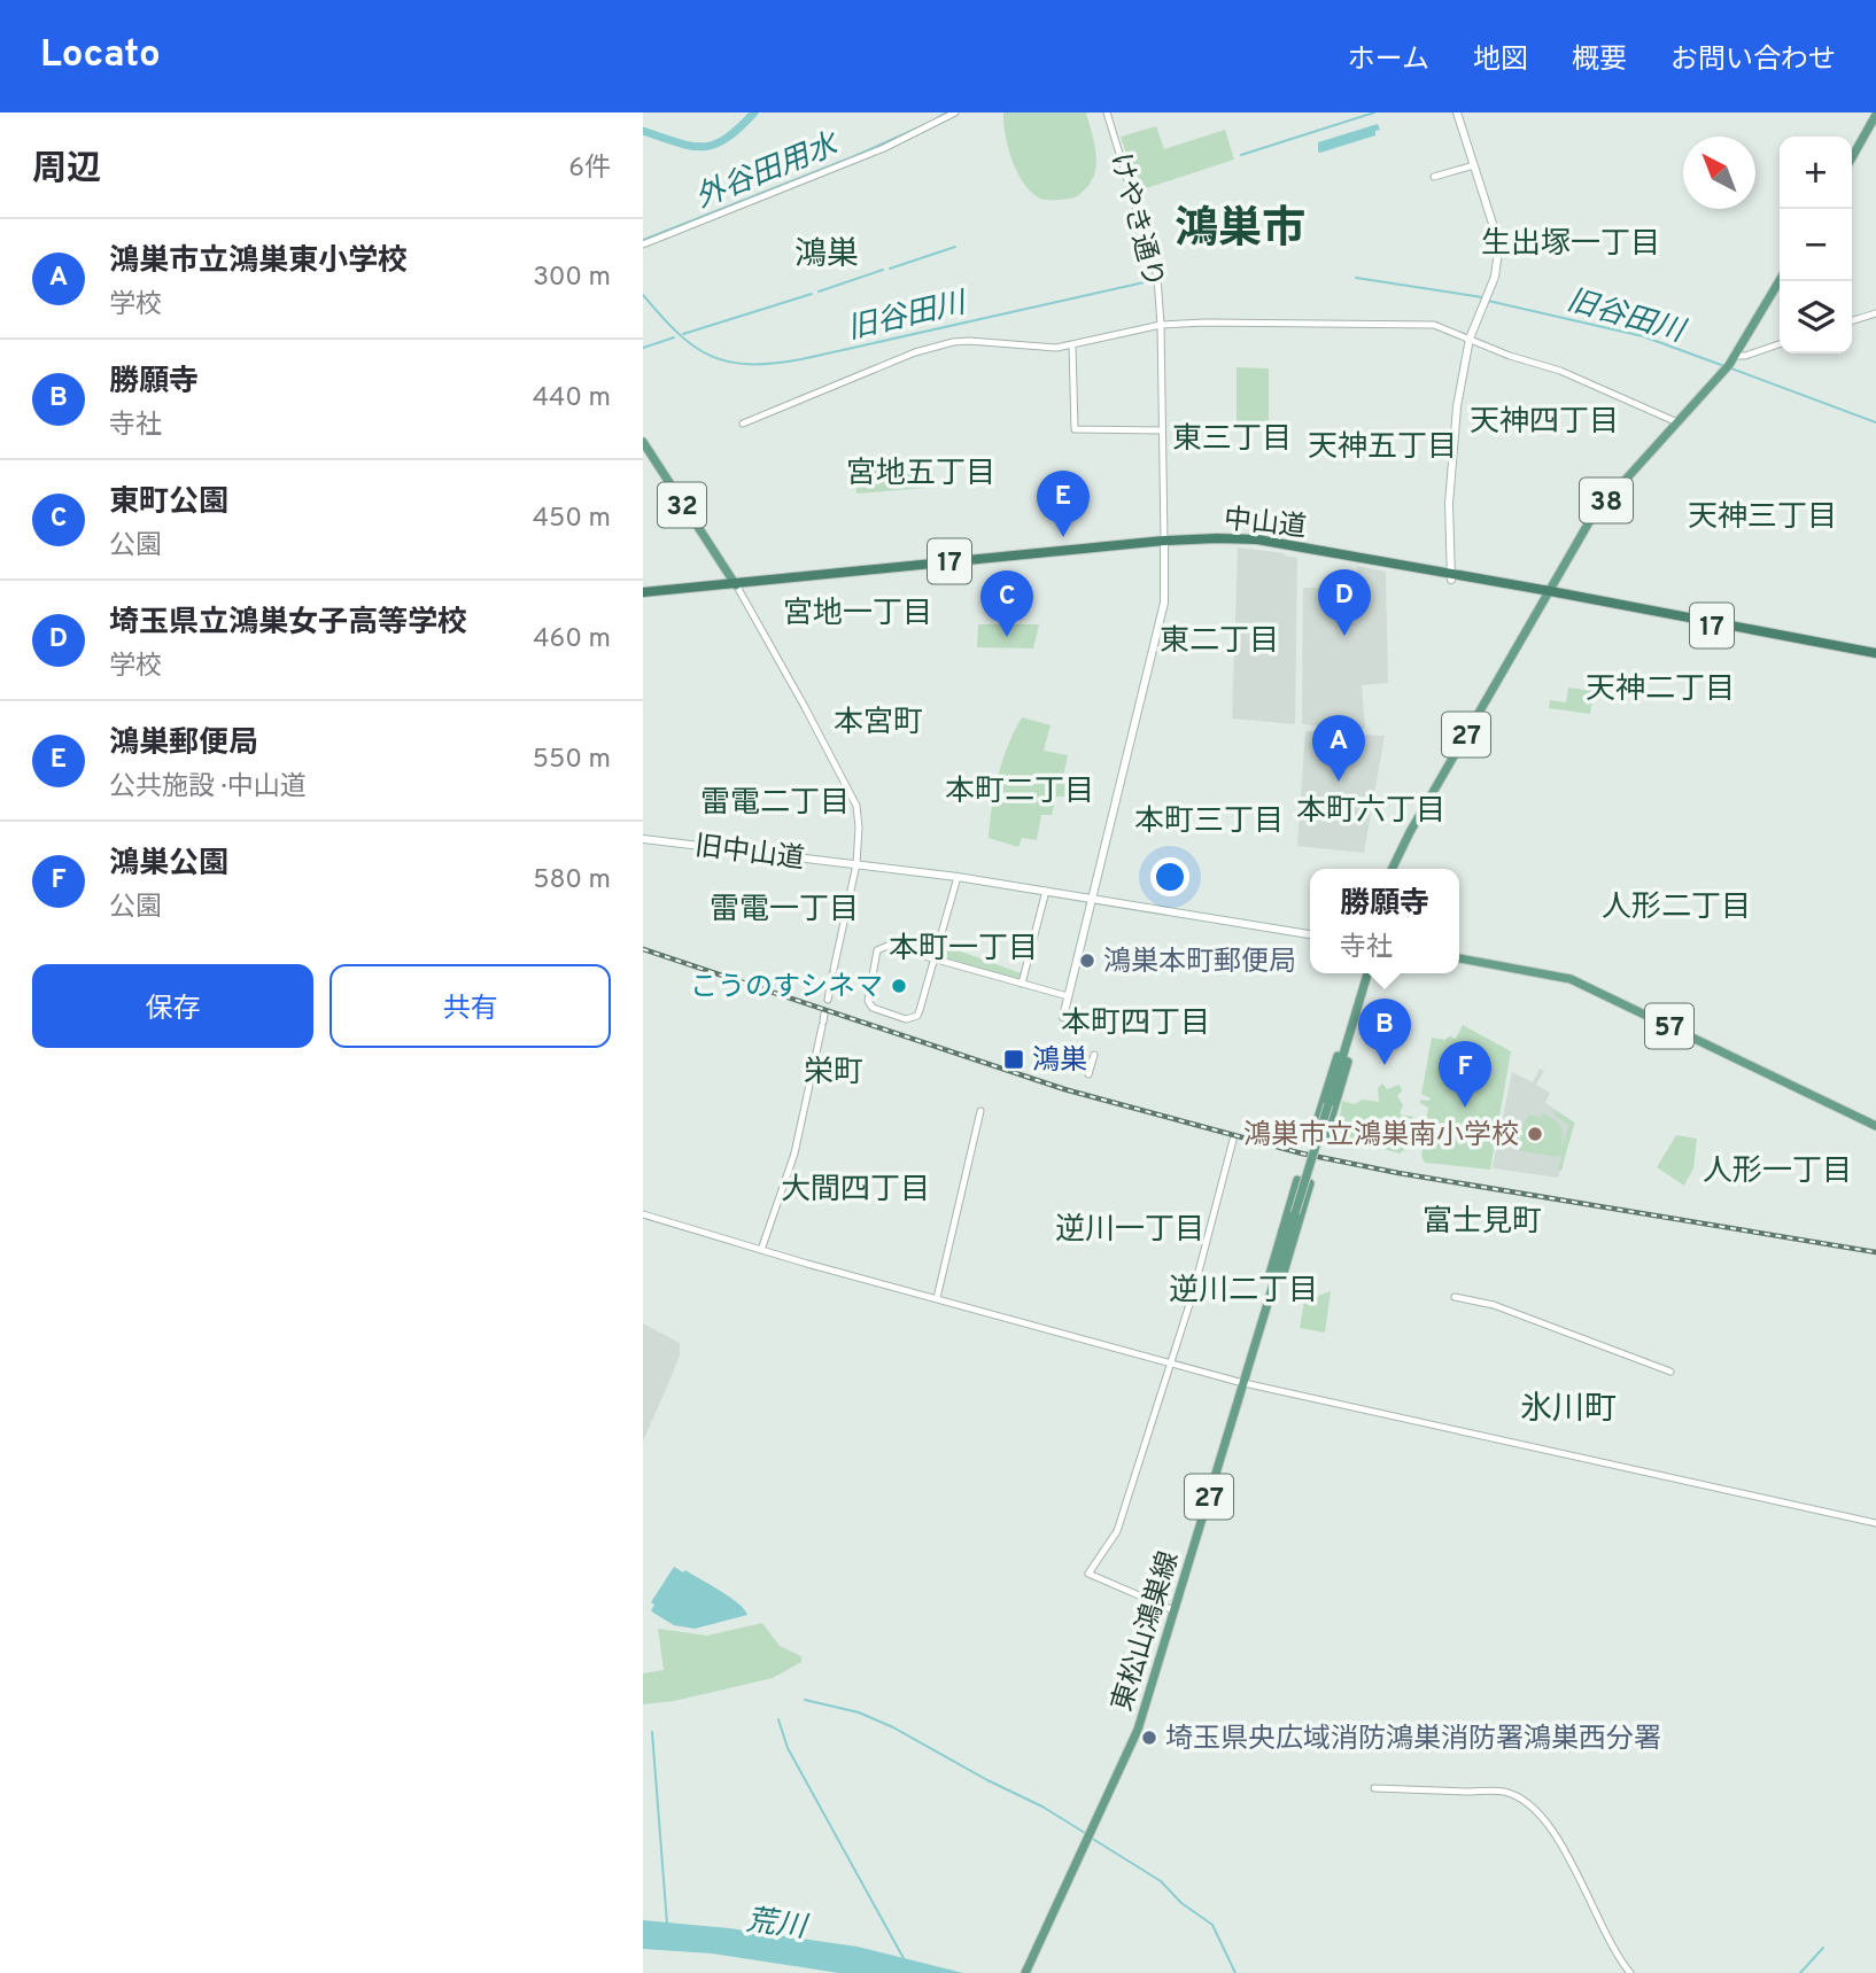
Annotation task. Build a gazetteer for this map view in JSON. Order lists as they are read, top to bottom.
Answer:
{
  "streets": {
    "highway": ["中山道", "17"],
    "main road": [
      "けやき通り",
      "38",
      "32",
      "27",
      "旧中山道",
      "57",
      "東松山鴻巣線"
    ]
  },
  "crossings": [
    ["けやき通り", "中山道"],
    ["けやき通り", "旧中山道"],
    ["38", "中山道"],
    ["38", "27"],
    ["32", "中山道"],
    ["中山道", "27"]
  ],
  "districts": [
    "鴻巣市",
    "生出塚一丁目",
    "鴻巣",
    "天神四丁目",
    "東三丁目",
    "天神五丁目",
    "宮地五丁目",
    "天神三丁目",
    "宮地一丁目",
    "東二丁目",
    "天神二丁目",
    "本宮町",
    "本町二丁目",
    "雷電二丁目",
    "本町六丁目",
    "本町三丁目",
    "人形二丁目",
    "雷電一丁目",
    "本町一丁目",
    "本町四丁目",
    "栄町",
    "人形一丁目",
    "大間四丁目",
    "富士見町",
    "逆川一丁目",
    "逆川二丁目",
    "氷川町"
  ],
  "water": ["外谷田用水", "旧谷田川", "荒川"],
  "places": {
    "other": [
      "鴻巣本町郵便局",
      "こうのすシネマ",
      "鴻巣市立鴻巣南小学校",
      "埼玉県央広域消防鴻巣消防署鴻巣西分署"
    ],
    "transit": ["鴻巣"]
  },
  "north": "top left",
  "page": {
    "header": "Locato",
    "nav": [
      "ホーム",
      "地図",
      "概要",
      "お問い合わせ"
    ],
    "heading": ["周辺", "6件"],
    "map_buttons": ["+", "−"],
    "list": [
      {
        "mark": "A",
        "name": "鴻巣市立鴻巣東小学校",
        "note": "学校",
        "value": "300 m"
      },
      {
        "mark": "B",
        "name": "勝願寺",
        "note": "寺社",
        "value": "440 m"
      },
      {
        "mark": "C",
        "name": "東町公園",
        "note": "公園",
        "value": "450 m"
      },
      {
        "mark": "D",
        "name": "埼玉県立鴻巣女子高等学校",
        "note": "学校",
        "value": "460 m"
      },
      {
        "mark": "E",
        "name": "鴻巣郵便局",
        "note": "公共施設 · 中山道",
        "value": "550 m"
      },
      {
        "mark": "F",
        "name": "鴻巣公園",
        "note": "公園",
        "value": "580 m"
      }
    ],
    "pins": [
      "E",
      "D",
      "C",
      "A",
      "B",
      "F"
    ],
    "popup": ["勝願寺", "寺社"],
    "buttons": ["保存", "共有"]
  }
}
